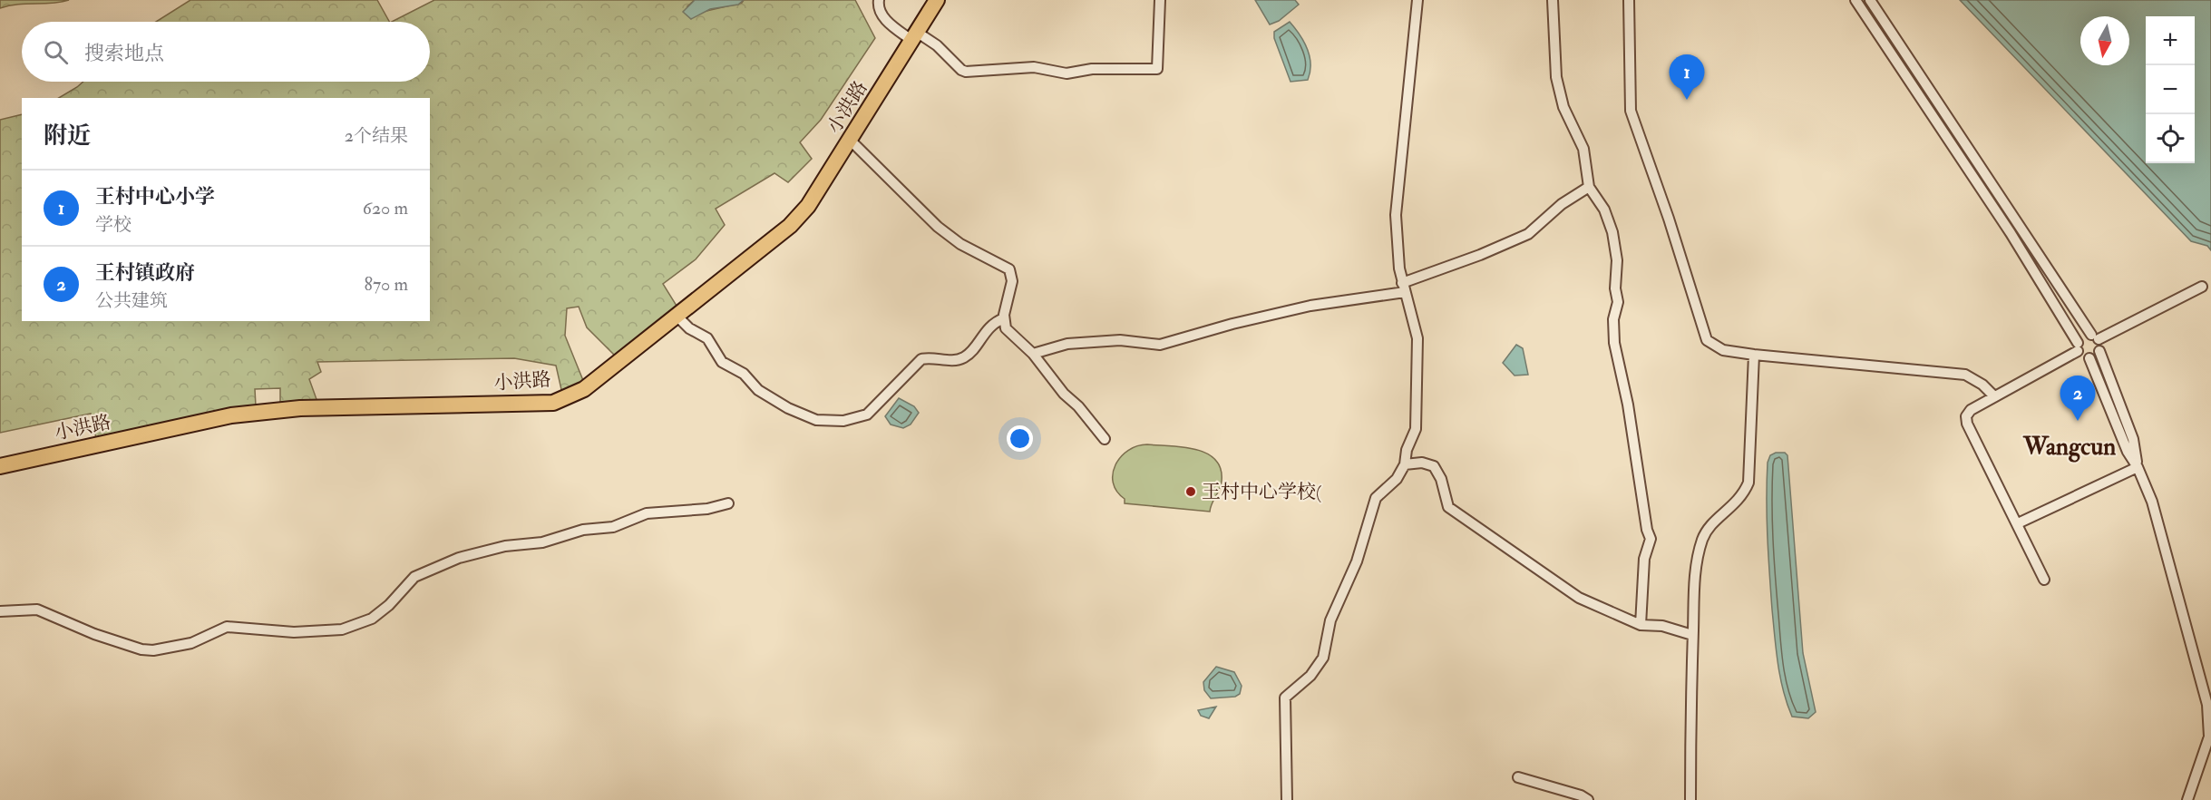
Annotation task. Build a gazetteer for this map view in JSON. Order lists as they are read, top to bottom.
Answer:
{
  "streets": {
    "main road": ["小洪路"]
  },
  "districts": ["Wangcun"],
  "places": ["王村中心学校("],
  "north": "bottom",
  "page": {
    "map_buttons": ["+", "−"],
    "search": "搜索地点",
    "pins": ["1", "2"],
    "heading": ["附近", "2个结果"],
    "list": [
      {
        "mark": "1",
        "name": "王村中心小学",
        "note": "学校",
        "value": "620 m"
      },
      {
        "mark": "2",
        "name": "王村镇政府",
        "note": "公共建筑",
        "value": "870 m"
      }
    ]
  }
}
